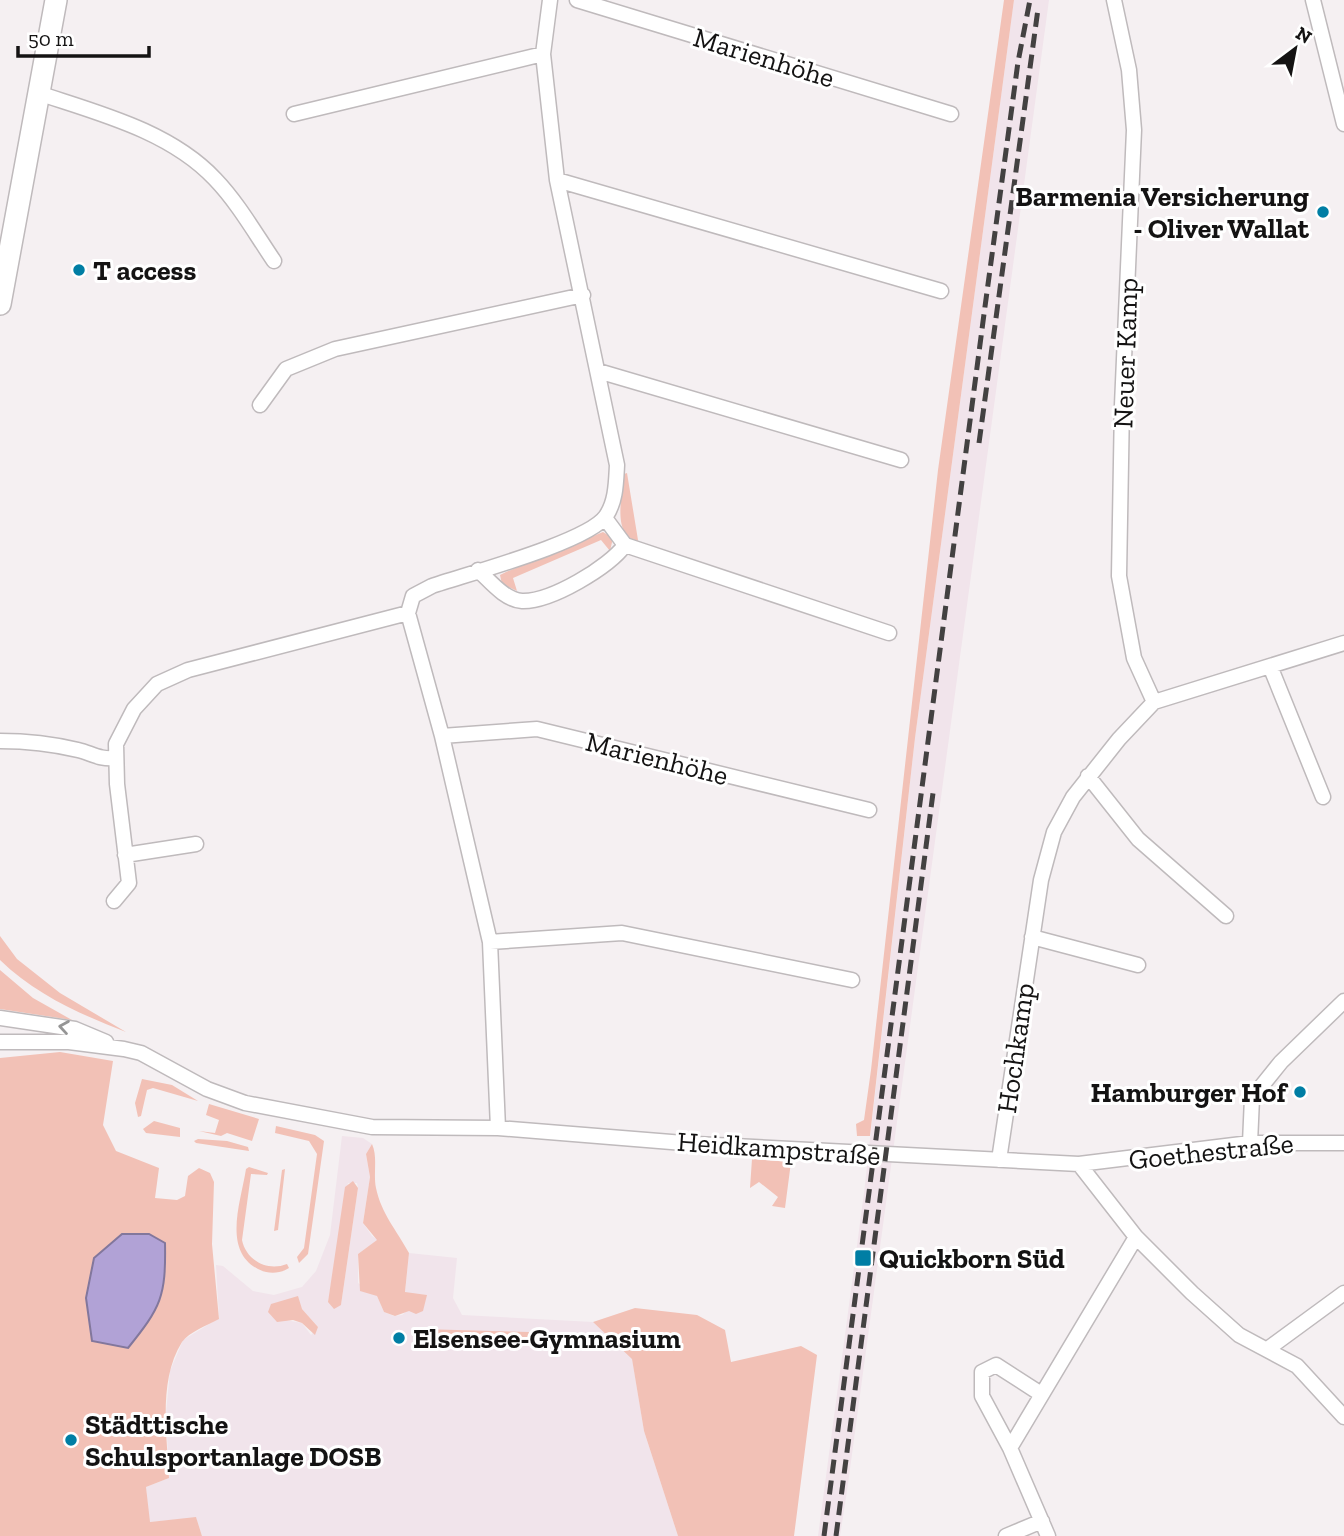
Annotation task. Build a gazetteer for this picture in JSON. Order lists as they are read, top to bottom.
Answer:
{
  "streets": {
    "street": [
      "Marienhöhe",
      "Neuer Kamp",
      "Hochkamp",
      "Heidkampstraße",
      "Goethestraße"
    ]
  },
  "crossings": [
    ["Neuer Kamp", "Hochkamp"],
    ["Hochkamp", "Heidkampstraße"],
    ["Heidkampstraße", "Goethestraße"]
  ],
  "places": {
    "other": [
      "Barmenia Versicherung - Oliver Wallat",
      "T access",
      "Hamburger Hof",
      "Elsensee-Gymnasium",
      "Städttische Schulsportanlage DOSB"
    ],
    "transit": ["Quickborn Süd"]
  },
  "scale_bar": "50 m",
  "north": "top right"
}
